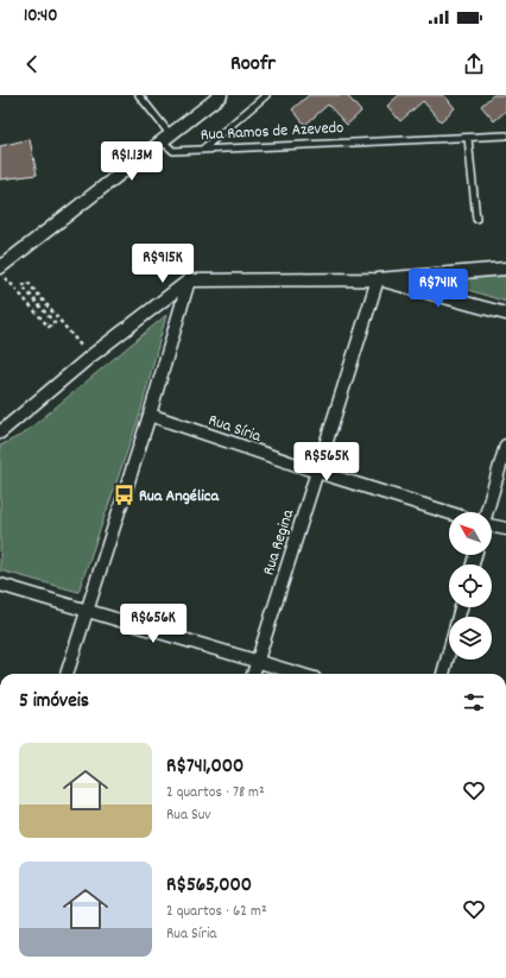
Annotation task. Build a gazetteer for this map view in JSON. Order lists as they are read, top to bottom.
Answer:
{
  "streets": {
    "street": ["Rua Síria", "Rua Regina"],
    "lane": ["Rua Ramos de Azevedo"]
  },
  "crossings": [
    ["Rua Síria", "Rua Regina"]
  ],
  "places": {
    "bus stop": ["Rua Angélica"]
  },
  "north": "top left",
  "page": {
    "status": "10:40",
    "header": "Roofr",
    "price": [
      "R$1.13M",
      "R$915K",
      "R$741K",
      "R$565K",
      "R$656K"
    ],
    "heading": "5 imóveis",
    "list": [
      {
        "name": "R$741,000",
        "note": "2 quartos · 78 m² · Rua Suv"
      },
      {
        "name": "R$565,000",
        "note": "2 quartos · 62 m² · Rua Síria"
      }
    ]
  }
}
